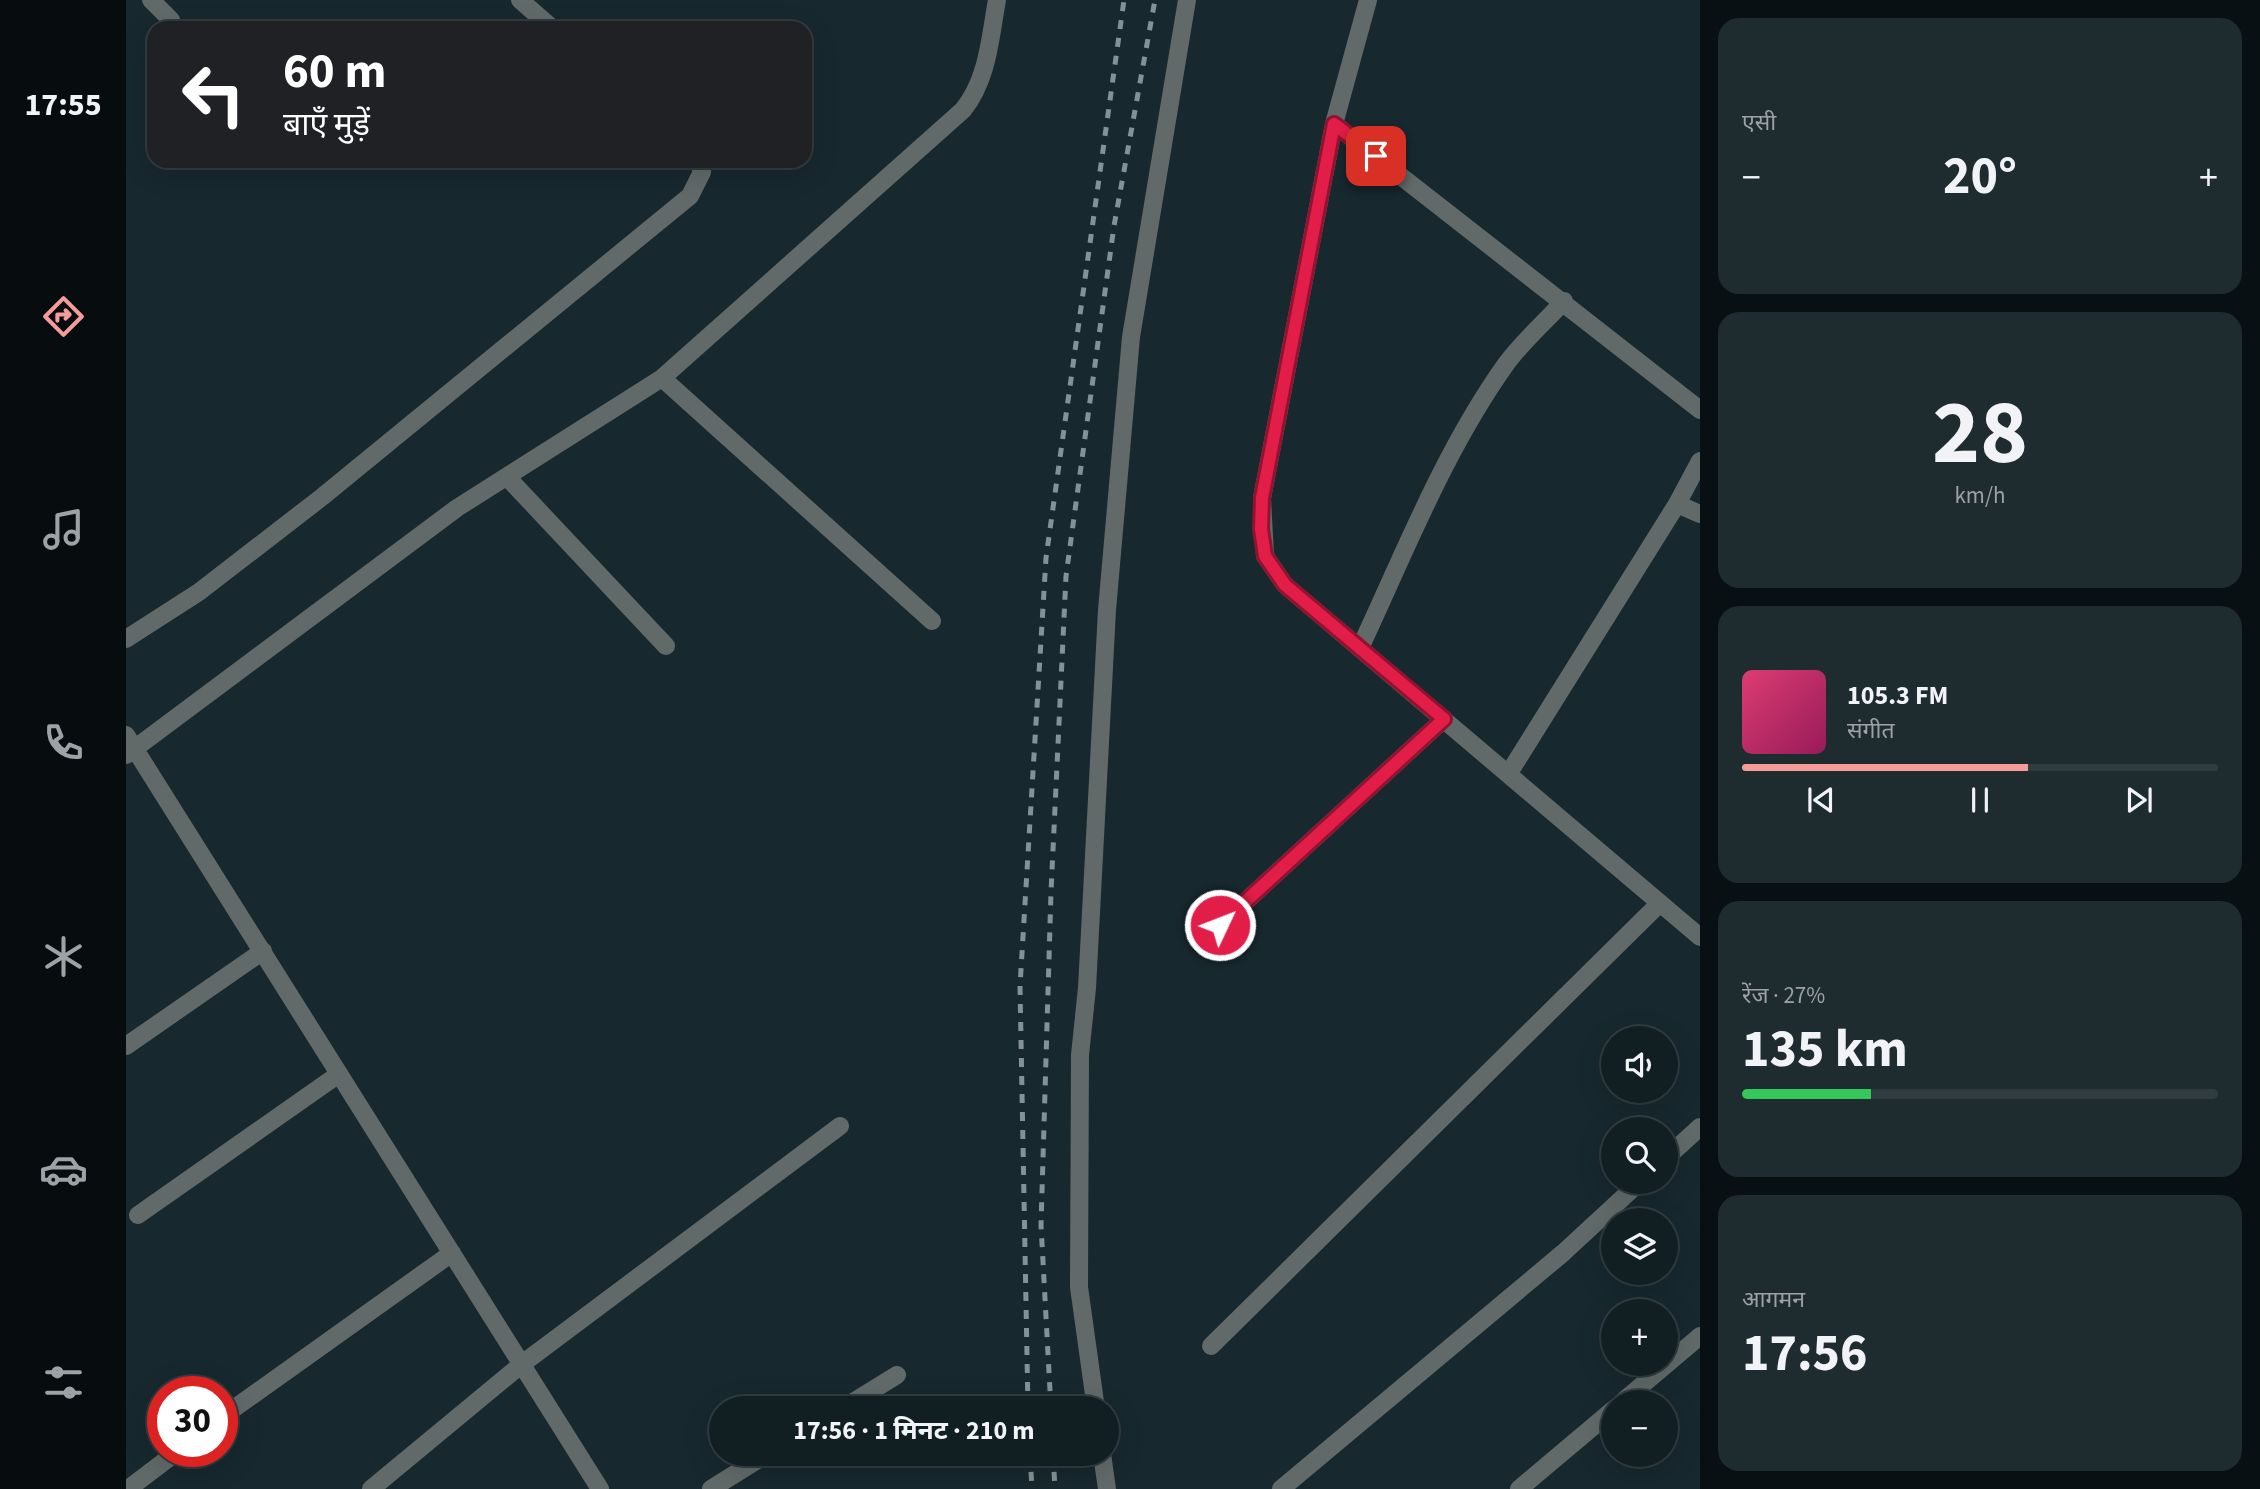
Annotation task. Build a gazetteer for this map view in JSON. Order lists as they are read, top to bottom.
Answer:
{
  "page": {
    "tabs": "17:55",
    "tile": [
      "एसी",
      ["28", "km/h"],
      ["रेंज · 27%", "135 km"],
      ["आगमन", "17:56"]
    ],
    "turn": ["60 m", "बाएँ मुड़ें"],
    "heat": ["−", "20°", "+"],
    "song": ["105.3 FM", "संगीत"],
    "map_buttons": ["+", "−"],
    "limit": "30",
    "trip": "17:56 · 1 मिनट · 210 m"
  }
}
